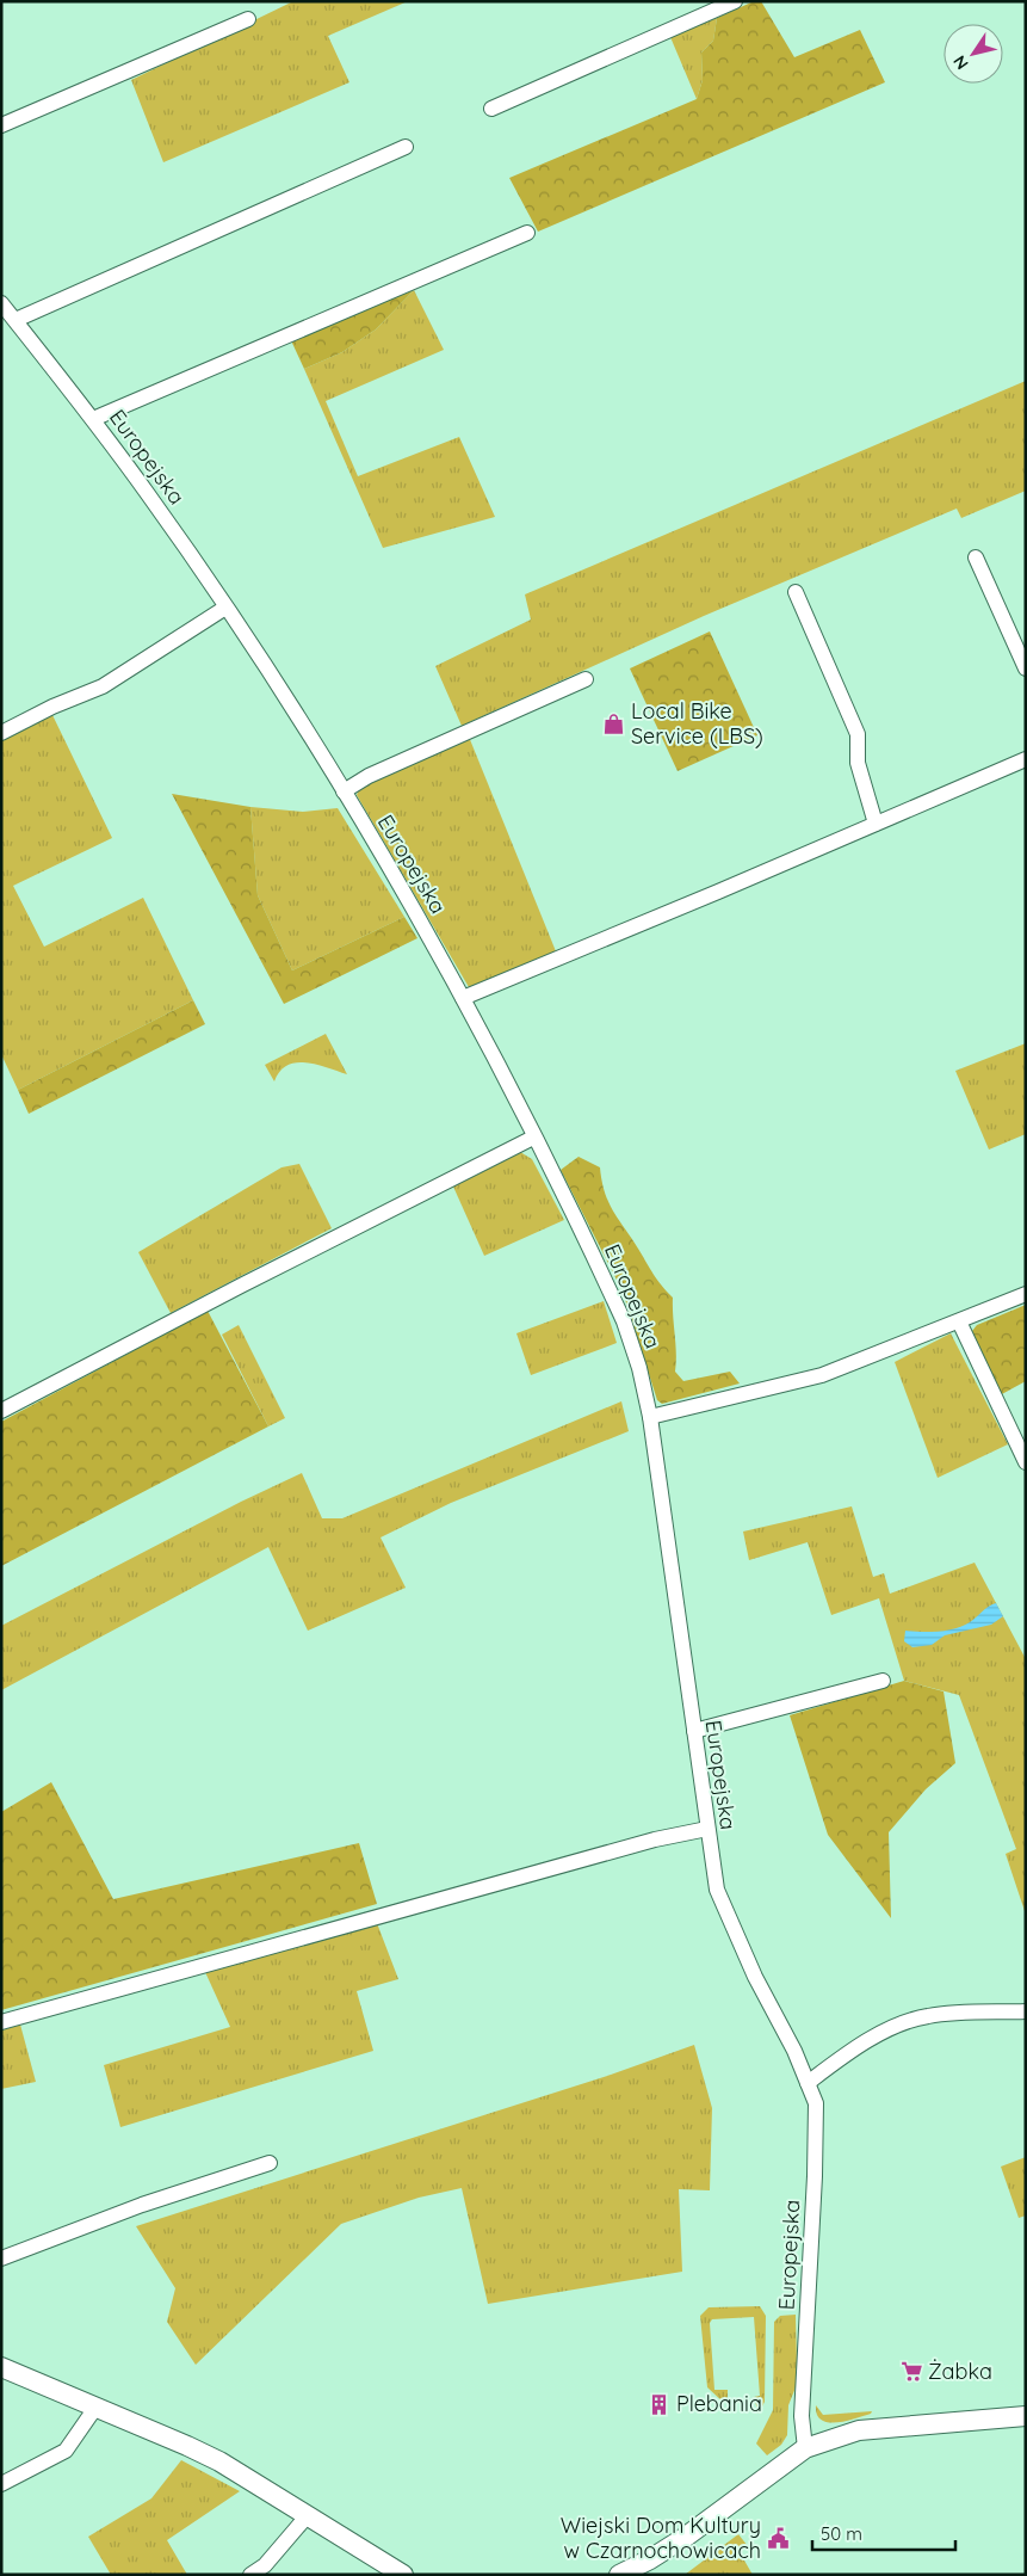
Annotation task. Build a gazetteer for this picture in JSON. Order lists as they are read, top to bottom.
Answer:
{
  "streets": {
    "street": ["Europejska"]
  },
  "places": {
    "shop": ["Local Bike Service (LBS)"],
    "supermarket": ["Żabka"],
    "building": ["Plebania"],
    "public building": ["Wiejski Dom Kultury w Czarnochowicach"]
  },
  "scale_bar": "50 m",
  "north": "bottom left"
}
